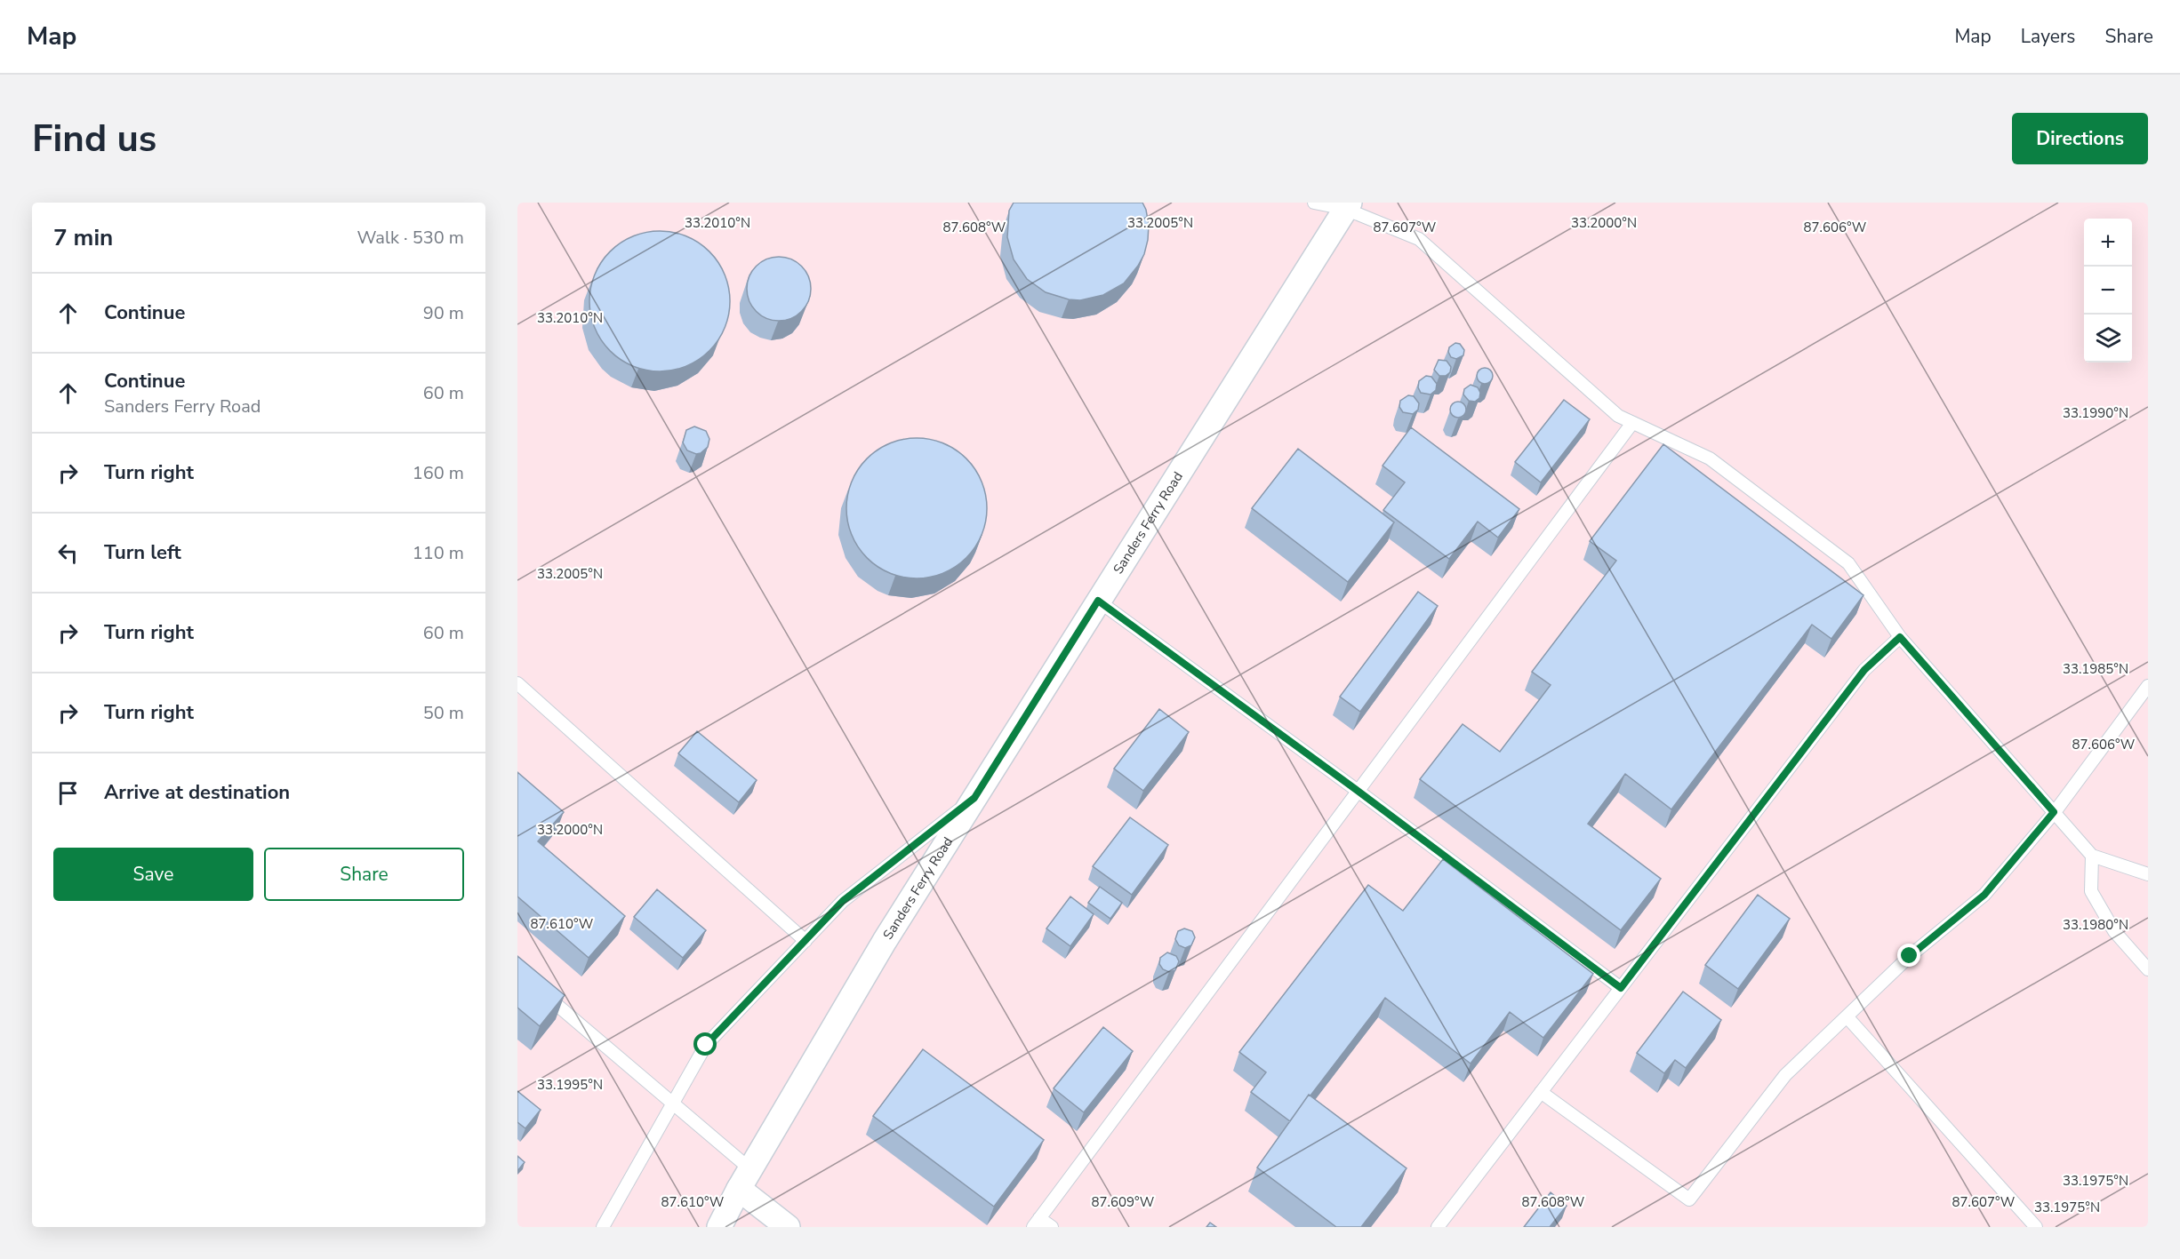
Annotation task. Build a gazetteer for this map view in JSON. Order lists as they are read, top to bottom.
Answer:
{
  "streets": {
    "street": ["Sanders Ferry Road"]
  },
  "page": {
    "header": "Map",
    "nav": ["Map", "Layers", "Share"],
    "buttons": [
      "Directions",
      ["Save", "Share"]
    ],
    "title": "Find us",
    "heading": ["7 min", "Walk · 530 m"],
    "map_buttons": ["+", "−"],
    "list": [
      ["Continue", "90 m"],
      ["Continue", "Sanders Ferry Road", "60 m"],
      ["Turn right", "160 m"],
      ["Turn left", "110 m"],
      ["Turn right", "60 m"],
      ["Turn right", "50 m"],
      "Arrive at destination"
    ]
  },
  "coordinates": [
    "33.2010°N",
    "33.2005°N",
    "33.2000°N",
    "87.606°W",
    "87.608°W",
    "87.607°W",
    "33.1990°N",
    "33.1985°N",
    "87.610°W",
    "33.1980°N",
    "33.1995°N",
    "33.1975°N",
    "87.609°W"
  ]
}
